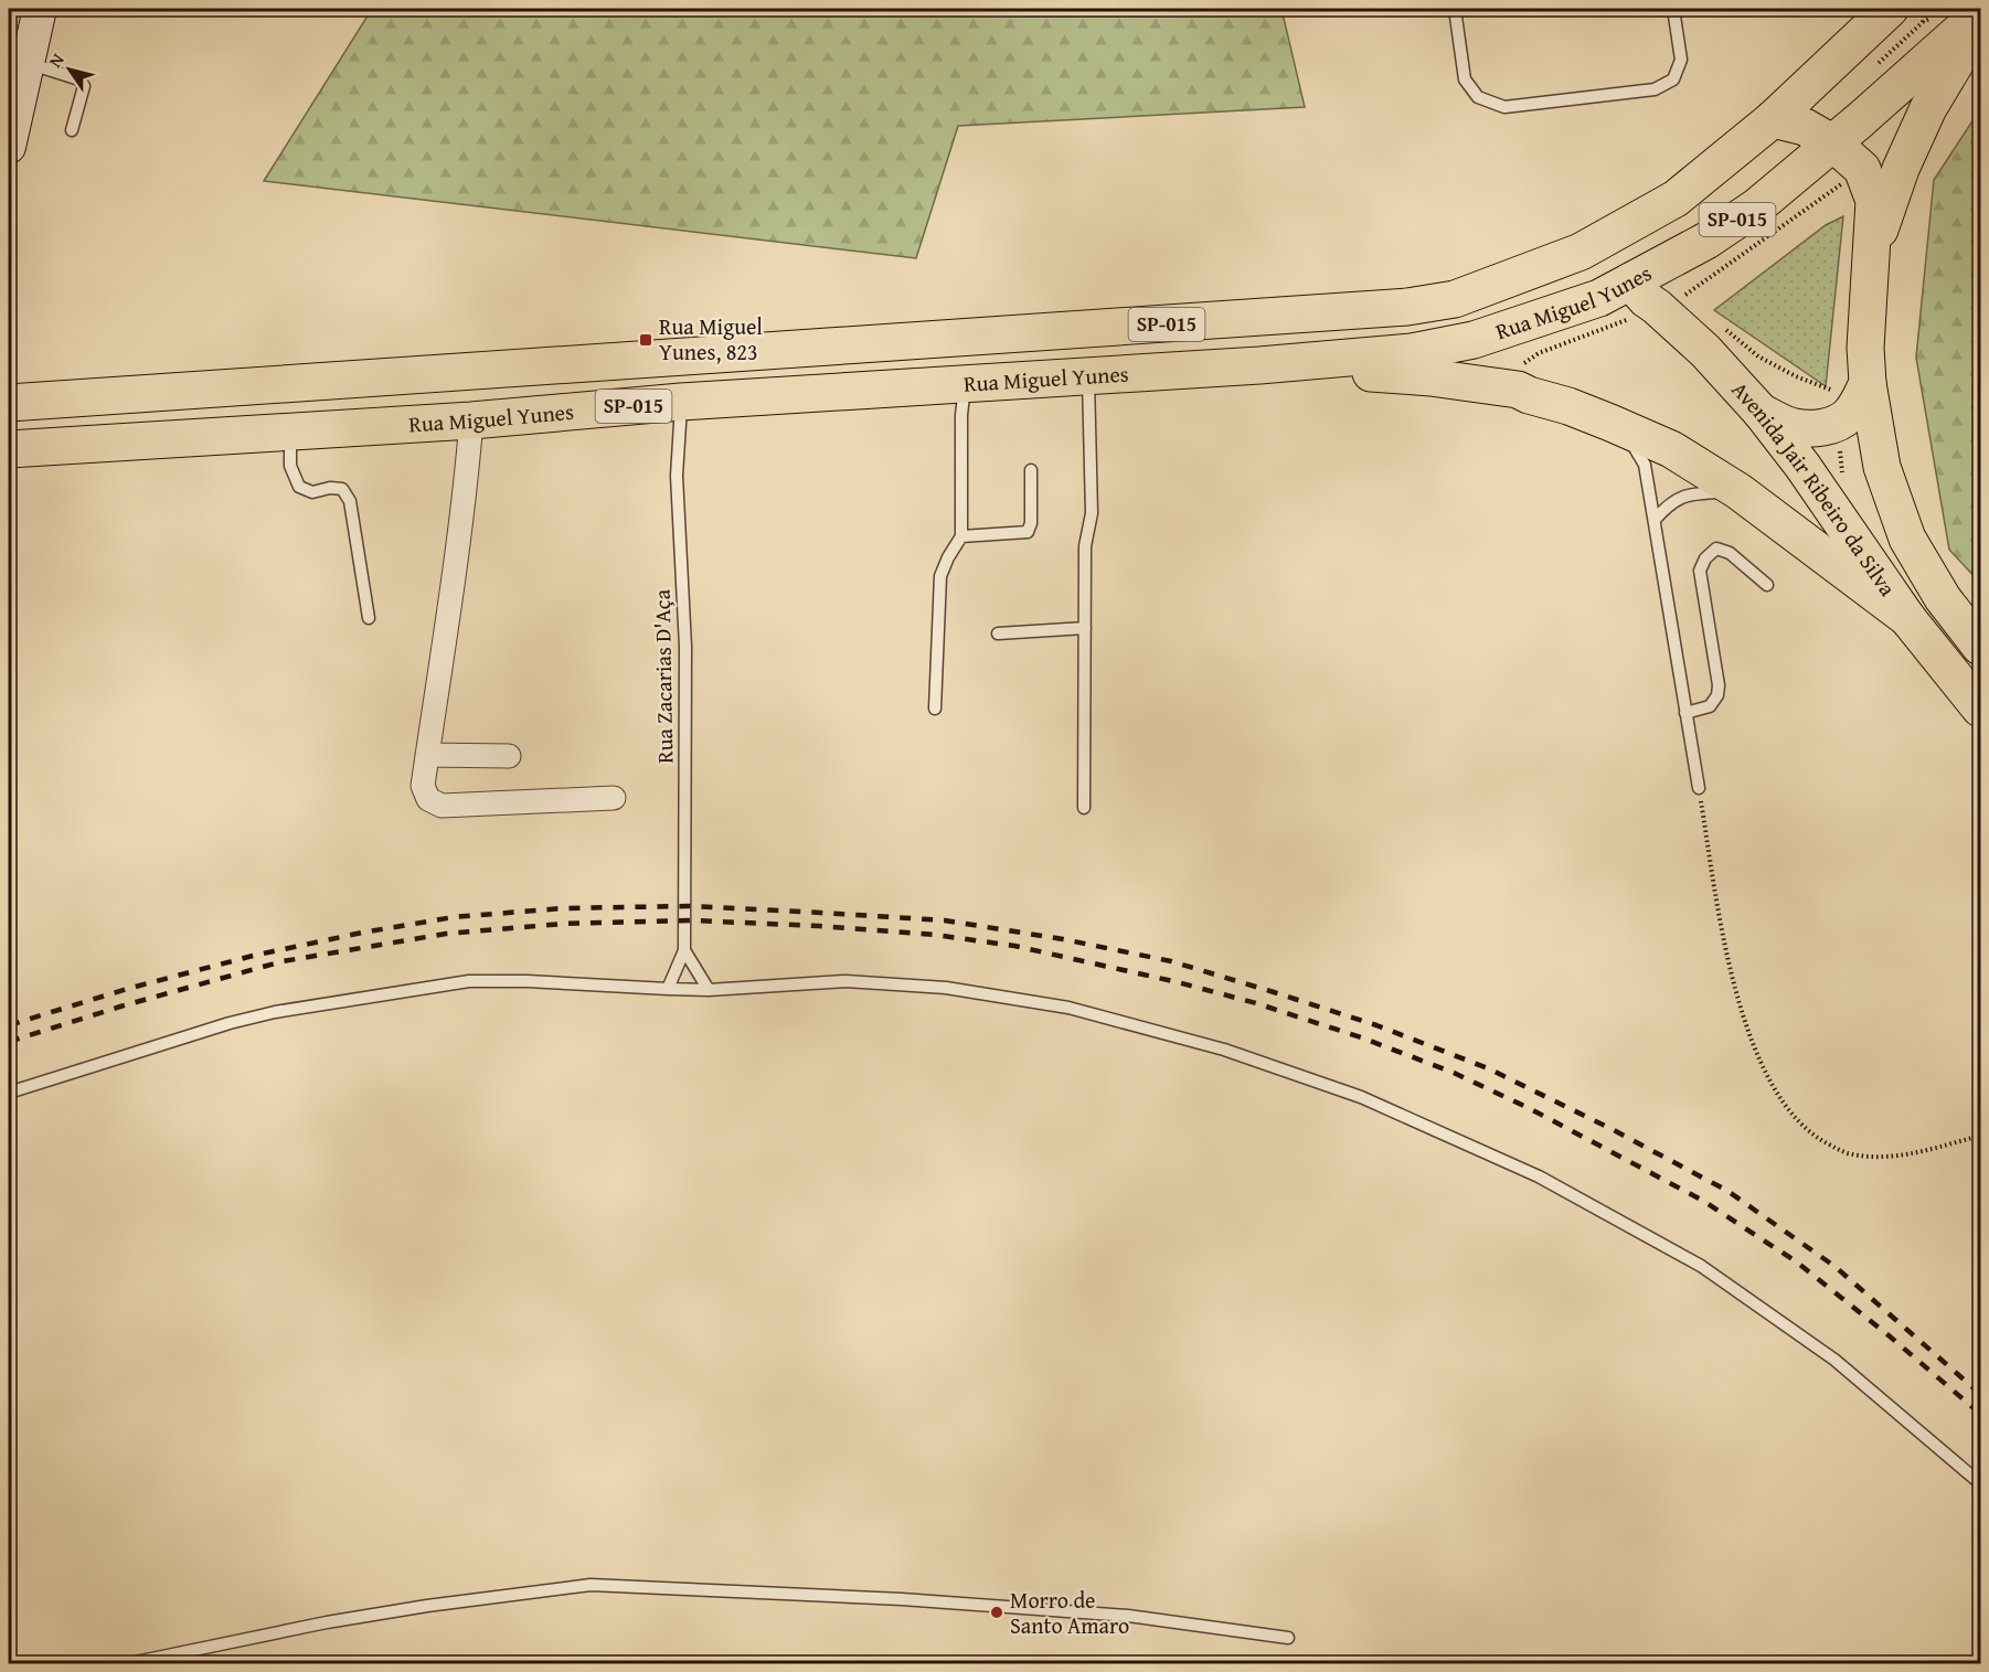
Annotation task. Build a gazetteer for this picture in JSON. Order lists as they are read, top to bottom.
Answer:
{
  "streets": {
    "main road": ["SP-015", "Rua Miguel Yunes", "Avenida Jair Ribeiro da Silva"],
    "lane": ["Rua Zacarias D'Aça"]
  },
  "crossings": [
    ["Rua Miguel Yunes", "Avenida Jair Ribeiro da Silva"],
    ["Rua Miguel Yunes", "Rua Zacarias D'Aça"]
  ],
  "places": {
    "transit": ["Rua Miguel Yunes, 823"],
    "other": ["Morro de Santo Amaro"]
  },
  "north": "top left"
}
